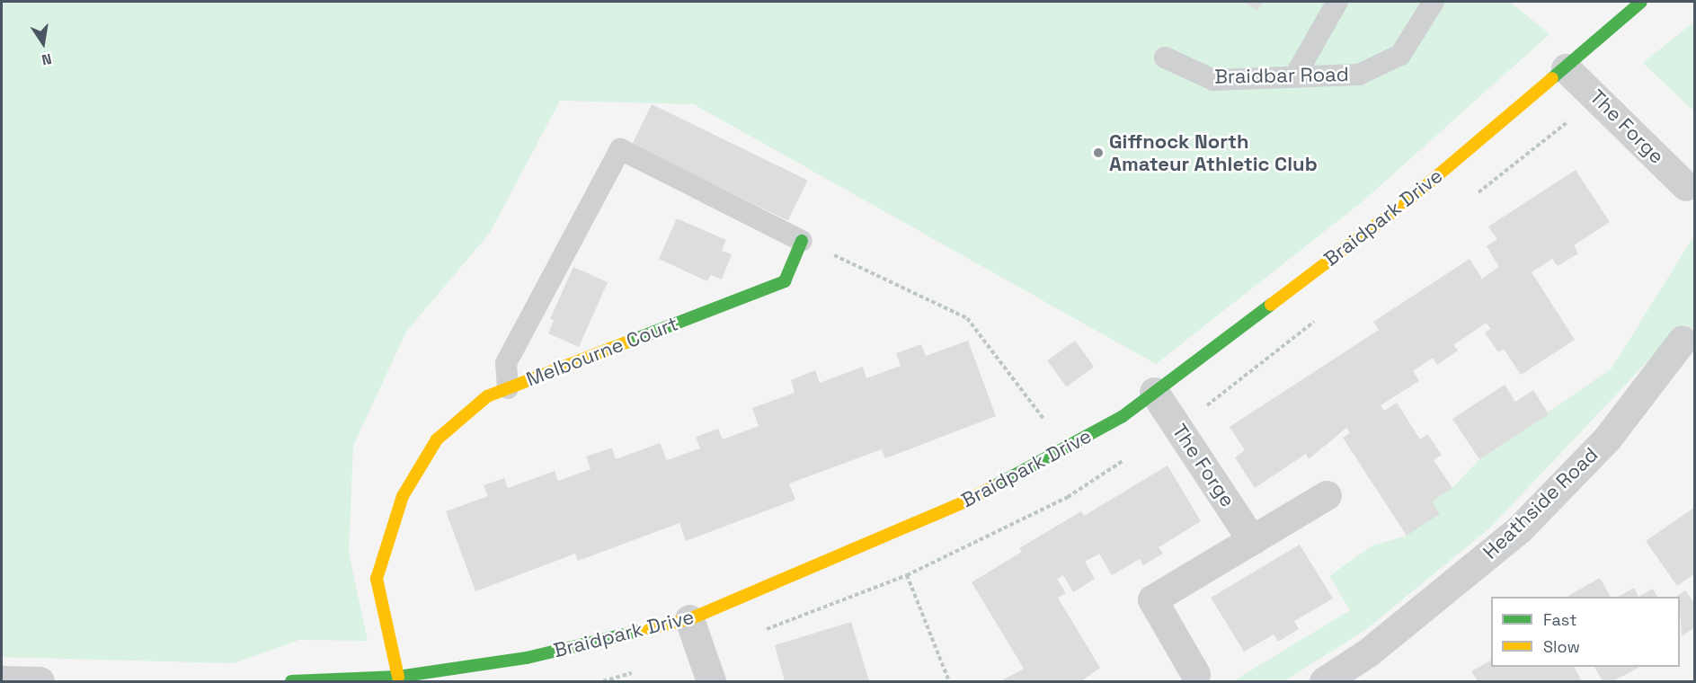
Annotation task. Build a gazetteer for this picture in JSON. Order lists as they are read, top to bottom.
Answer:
{
  "streets": {
    "street": [
      "The Forge",
      "Braidpark Drive",
      "Melbourne Court",
      "Heathside Road"
    ],
    "lane": ["Braidbar Road"]
  },
  "crossings": [
    ["The Forge", "Braidpark Drive"],
    ["Braidpark Drive", "Melbourne Court"]
  ],
  "places": ["Giffnock North Amateur Athletic Club"],
  "legend": ["Fast", "Slow"],
  "north": "bottom"
}
